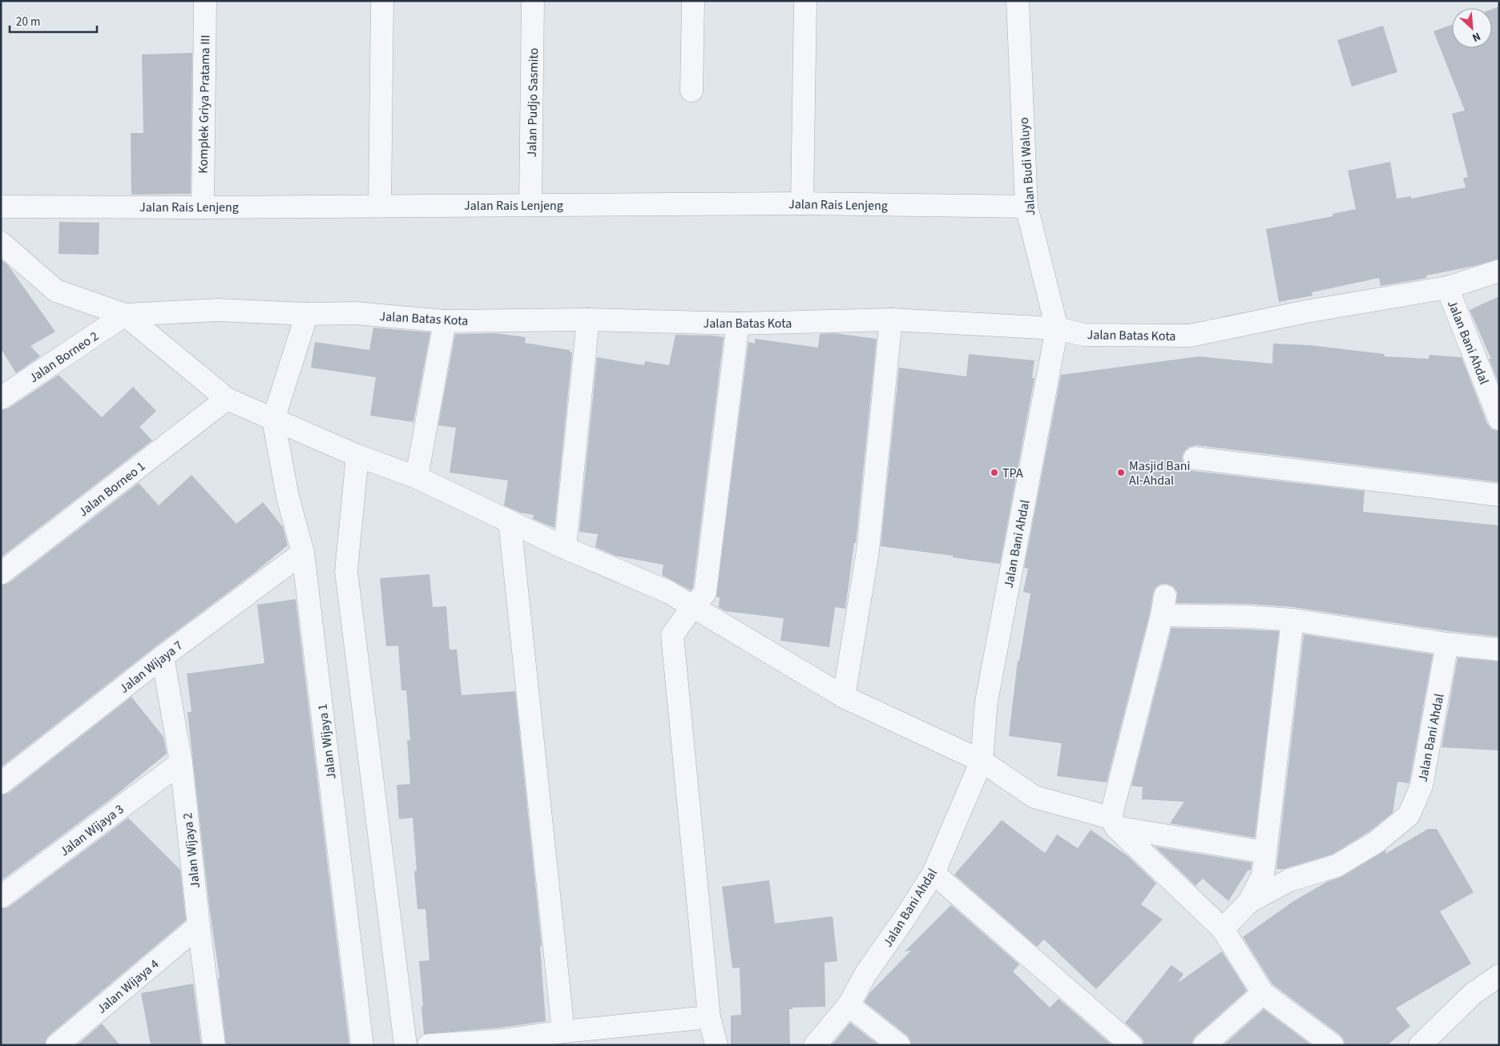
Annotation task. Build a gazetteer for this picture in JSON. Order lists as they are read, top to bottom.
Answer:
{
  "streets": {
    "street": [
      "Jalan Pudjo Sasmito",
      "Komplek Griya Pratama III",
      "Jalan Budi Waluyo",
      "Jalan Rais Lenjeng",
      "Jalan Batas Kota",
      "Jalan Bani Ahdal",
      "Jalan Borneo 2",
      "Jalan Borneo 1",
      "Jalan Wijaya 7",
      "Jalan Wijaya 1",
      "Jalan Wijaya 3",
      "Jalan Wijaya 2",
      "Jalan Wijaya 4"
    ]
  },
  "crossings": [
    ["Jalan Pudjo Sasmito", "Jalan Rais Lenjeng"],
    ["Komplek Griya Pratama III", "Jalan Rais Lenjeng"],
    ["Jalan Budi Waluyo", "Jalan Rais Lenjeng"],
    ["Jalan Budi Waluyo", "Jalan Batas Kota"],
    ["Jalan Budi Waluyo", "Jalan Bani Ahdal"],
    ["Jalan Batas Kota", "Jalan Bani Ahdal"],
    ["Jalan Batas Kota", "Jalan Borneo 2"],
    ["Jalan Wijaya 7", "Jalan Wijaya 1"],
    ["Jalan Wijaya 7", "Jalan Wijaya 2"],
    ["Jalan Wijaya 3", "Jalan Wijaya 2"],
    ["Jalan Wijaya 2", "Jalan Wijaya 4"]
  ],
  "places": ["TPA", "Masjid Bani Al-Ahdal"],
  "scale_bar": "20 m",
  "north": "bottom right"
}
